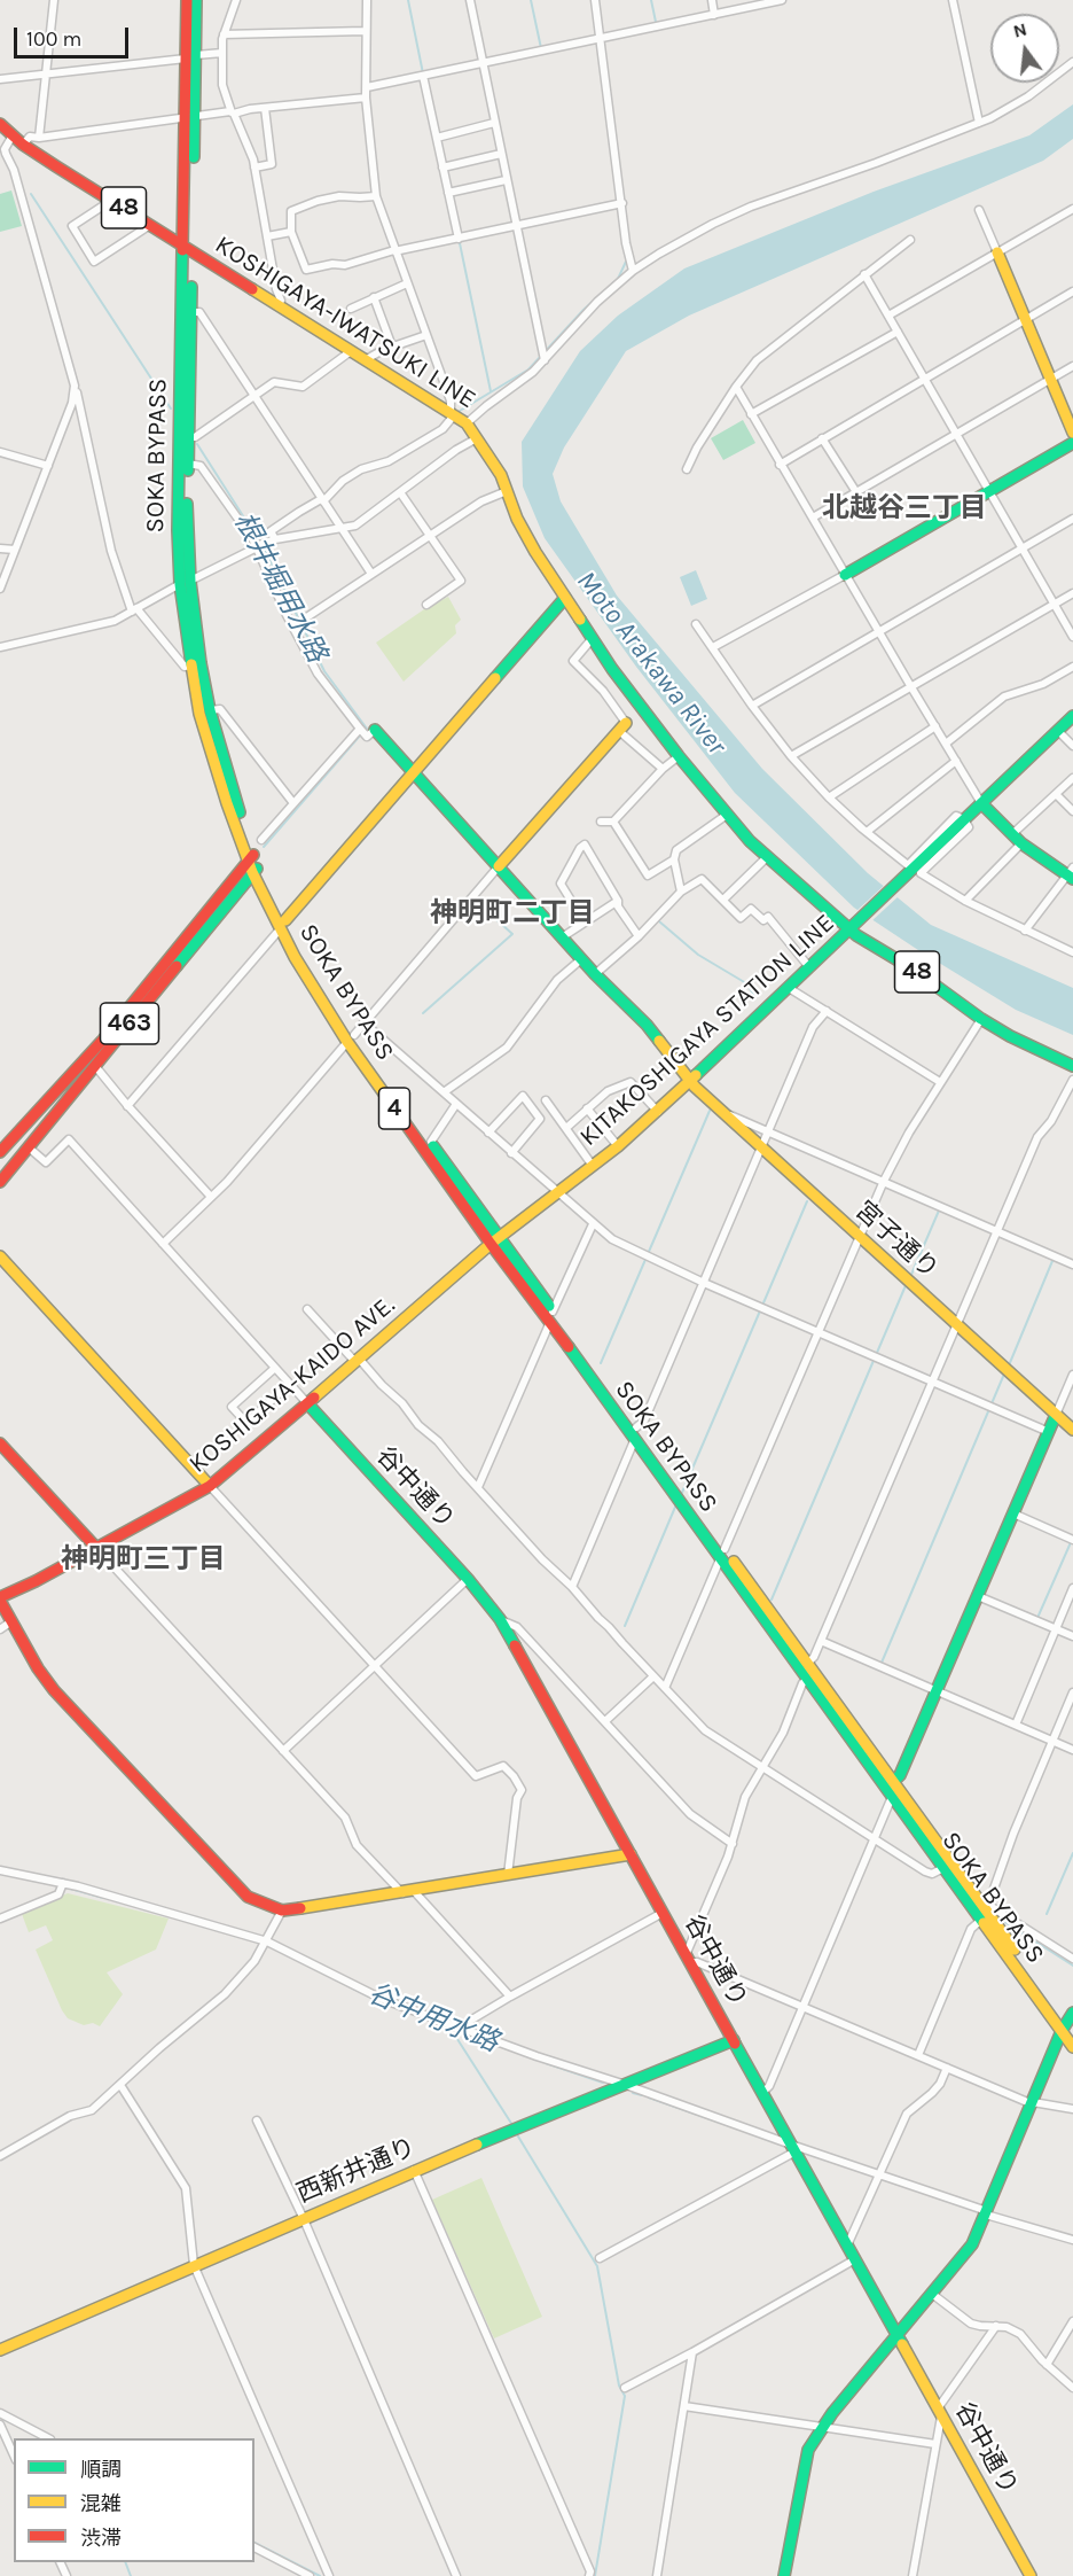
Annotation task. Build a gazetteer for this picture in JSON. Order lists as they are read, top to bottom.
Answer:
{
  "streets": {
    "main road": [
      "48",
      "KOSHIGAYA-IWATSUKI LINE",
      "SOKA BYPASS",
      "463",
      "KITAKOSHIGAYA STATION LINE",
      "4",
      "宮子通り",
      "KOSHIGAYA-KAIDO AVE.",
      "谷中通り",
      "西新井通り"
    ]
  },
  "crossings": [
    ["KOSHIGAYA-IWATSUKI LINE", "SOKA BYPASS"],
    ["KOSHIGAYA-IWATSUKI LINE", "KITAKOSHIGAYA STATION LINE"],
    ["SOKA BYPASS", "463"],
    ["SOKA BYPASS", "KITAKOSHIGAYA STATION LINE"],
    ["SOKA BYPASS", "KOSHIGAYA-KAIDO AVE."],
    ["KITAKOSHIGAYA STATION LINE", "宮子通り"],
    ["KITAKOSHIGAYA STATION LINE", "KOSHIGAYA-KAIDO AVE."],
    ["KOSHIGAYA-KAIDO AVE.", "谷中通り"],
    ["谷中通り", "西新井通り"]
  ],
  "districts": ["北越谷三丁目", "神明町二丁目", "神明町三丁目"],
  "water": ["根井堀用水路", "Moto Arakawa River", "谷中用水路"],
  "legend": ["順調", "混雑", "渋滞"],
  "scale_bar": "100 m",
  "north": "top"
}
